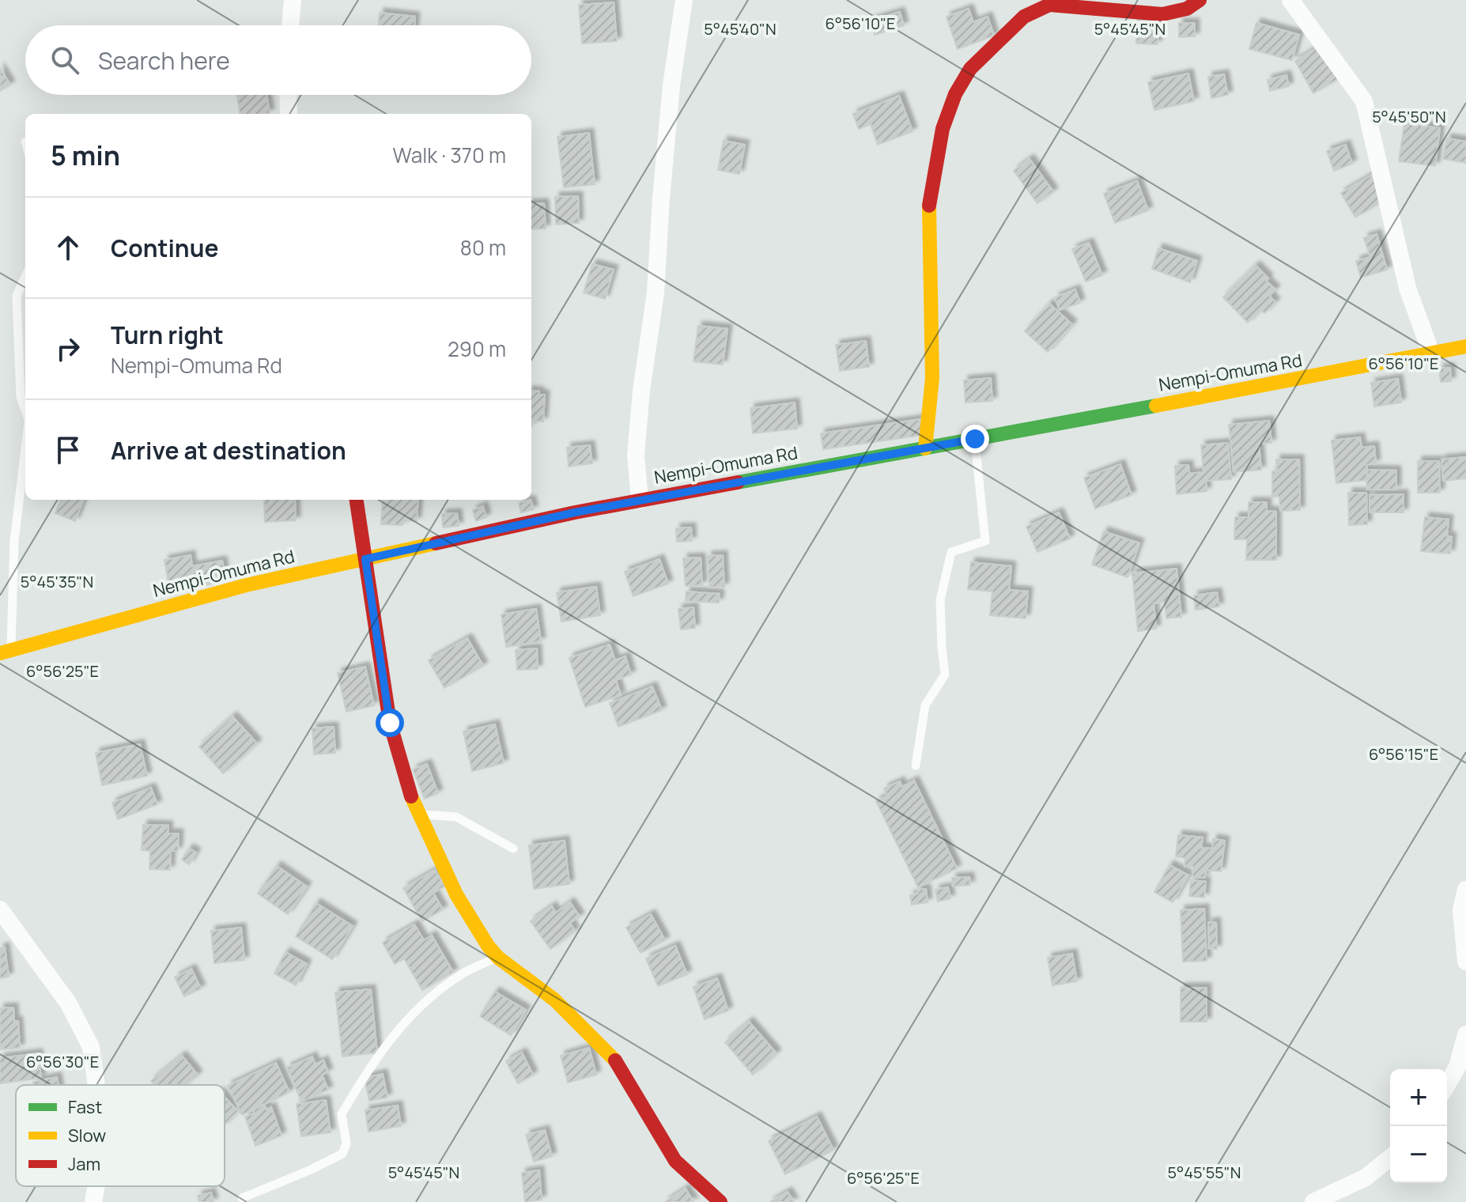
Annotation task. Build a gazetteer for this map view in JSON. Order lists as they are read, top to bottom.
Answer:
{
  "streets": {
    "street": ["Nempi-Omuma Rd"]
  },
  "legend": ["Fast", "Slow", "Jam"],
  "page": {
    "search": "Search here",
    "heading": ["5 min", "Walk · 370 m"],
    "list": [
      ["Continue", "80 m"],
      ["Turn right", "Nempi-Omuma Rd", "290 m"],
      "Arrive at destination"
    ],
    "map_buttons": ["+", "−"]
  },
  "coordinates": [
    "6°56'10\"E",
    "5°45'40\"N",
    "5°45'45\"N",
    "5°45'50\"N",
    "5°45'35\"N",
    "6°56'25\"E",
    "6°56'15\"E",
    "6°56'30\"E",
    "5°45'55\"N"
  ]
}
